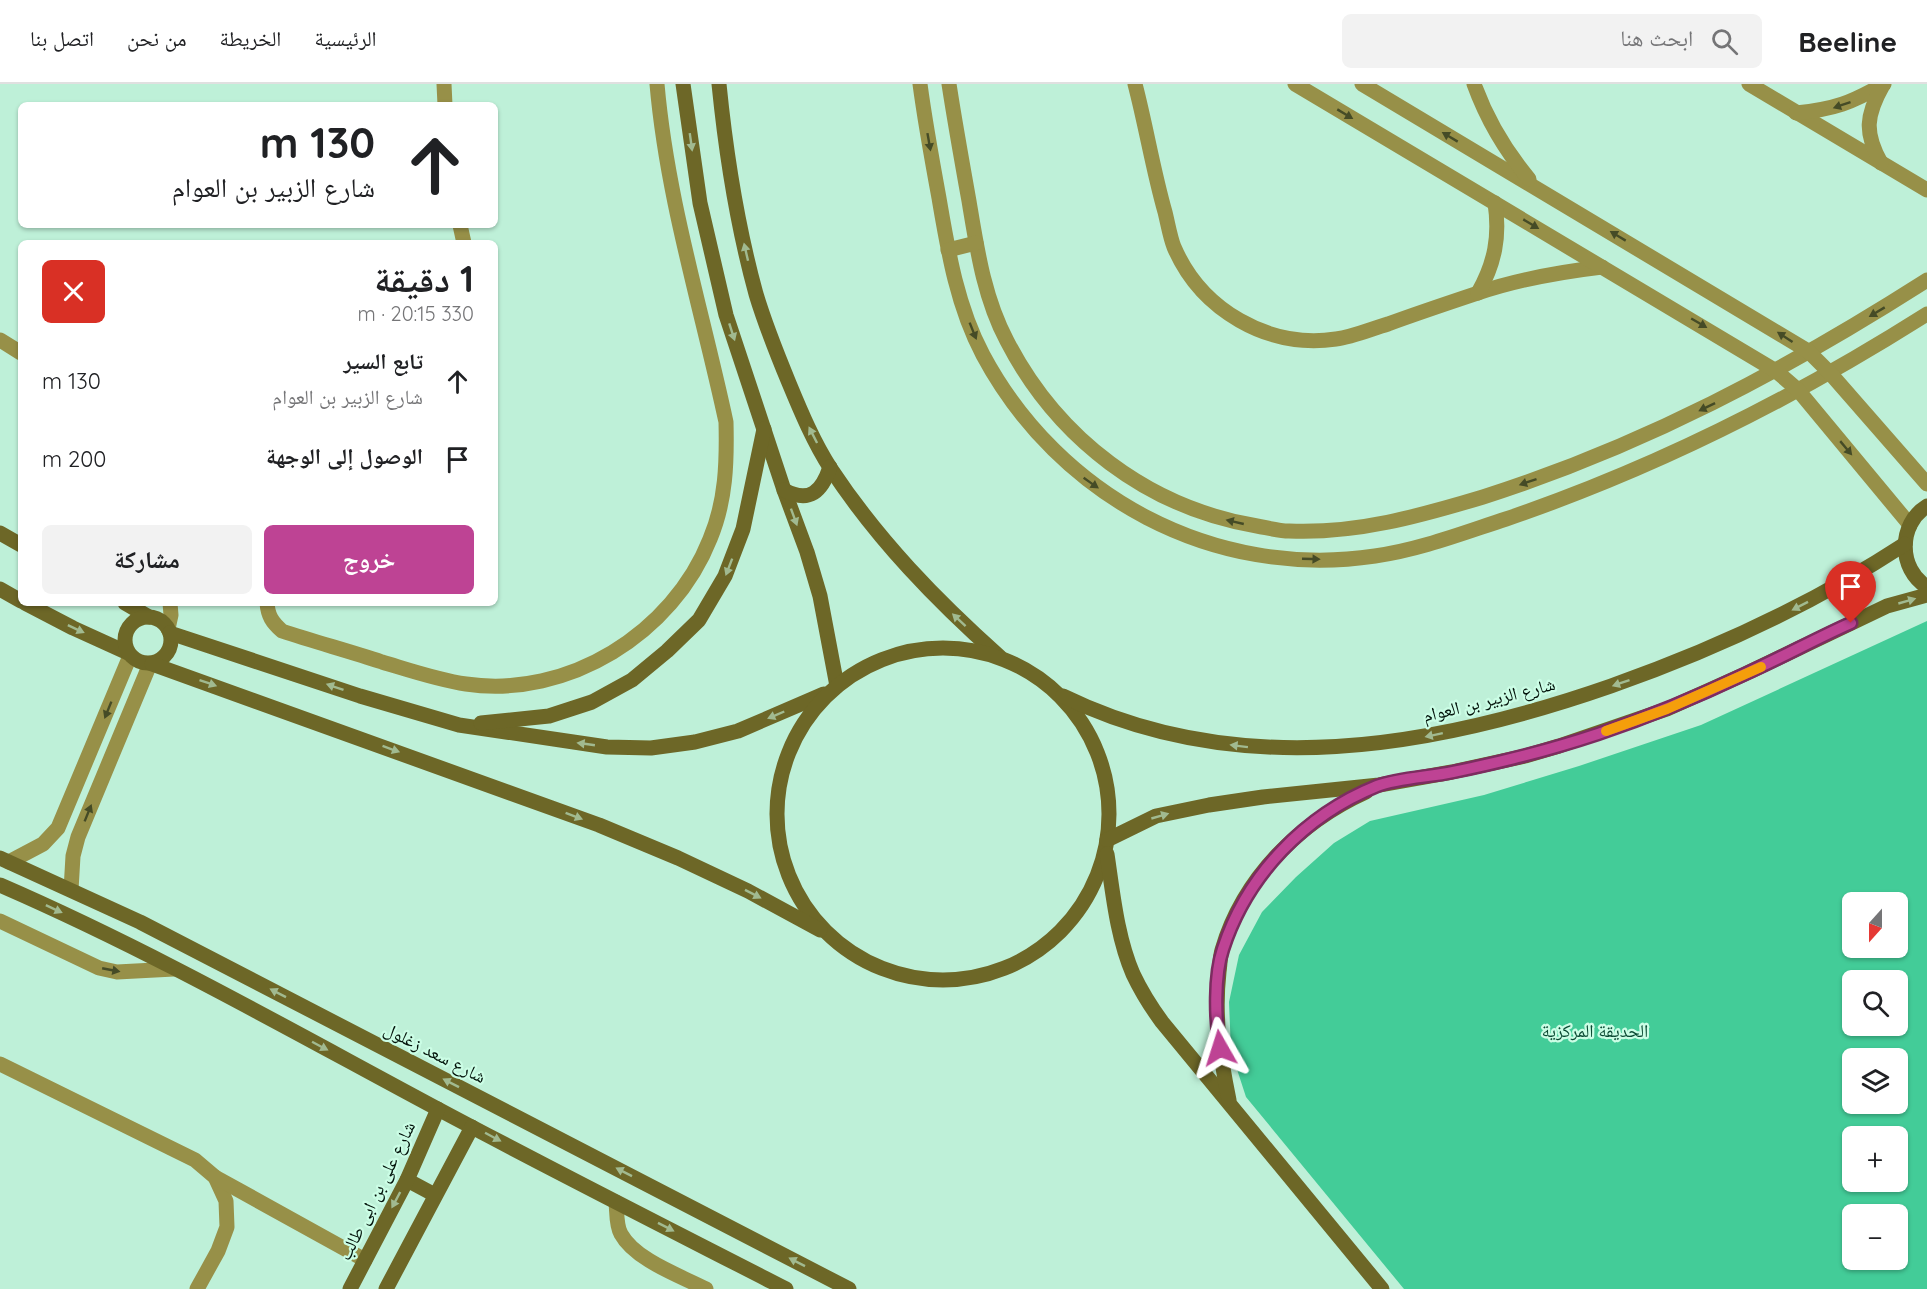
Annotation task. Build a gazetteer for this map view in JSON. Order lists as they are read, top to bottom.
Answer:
{
  "streets": {
    "street": ["شارع الزبير بن العوام", "شارع سعد زغلول", "شارع على بن ابى طالب"]
  },
  "parks": ["الحديقة المركزية"],
  "north": "bottom",
  "page": {
    "header": "Beeline",
    "search": "ابحث هنا",
    "nav": [
      "الرئيسية",
      "الخريطة",
      "من نحن",
      "اتصل بنا"
    ],
    "turn": ["130 m", "شارع الزبير بن العوام"],
    "heading": ["1 دقيقة", "330 m · 20:15"],
    "list": [
      {
        "name": "تابع السير",
        "note": "شارع الزبير بن العوام",
        "value": "130 m"
      },
      {
        "name": "الوصول إلى الوجهة",
        "value": "200 m"
      }
    ],
    "buttons": ["خروج", "مشاركة"],
    "map_buttons": ["+", "−"]
  }
}
